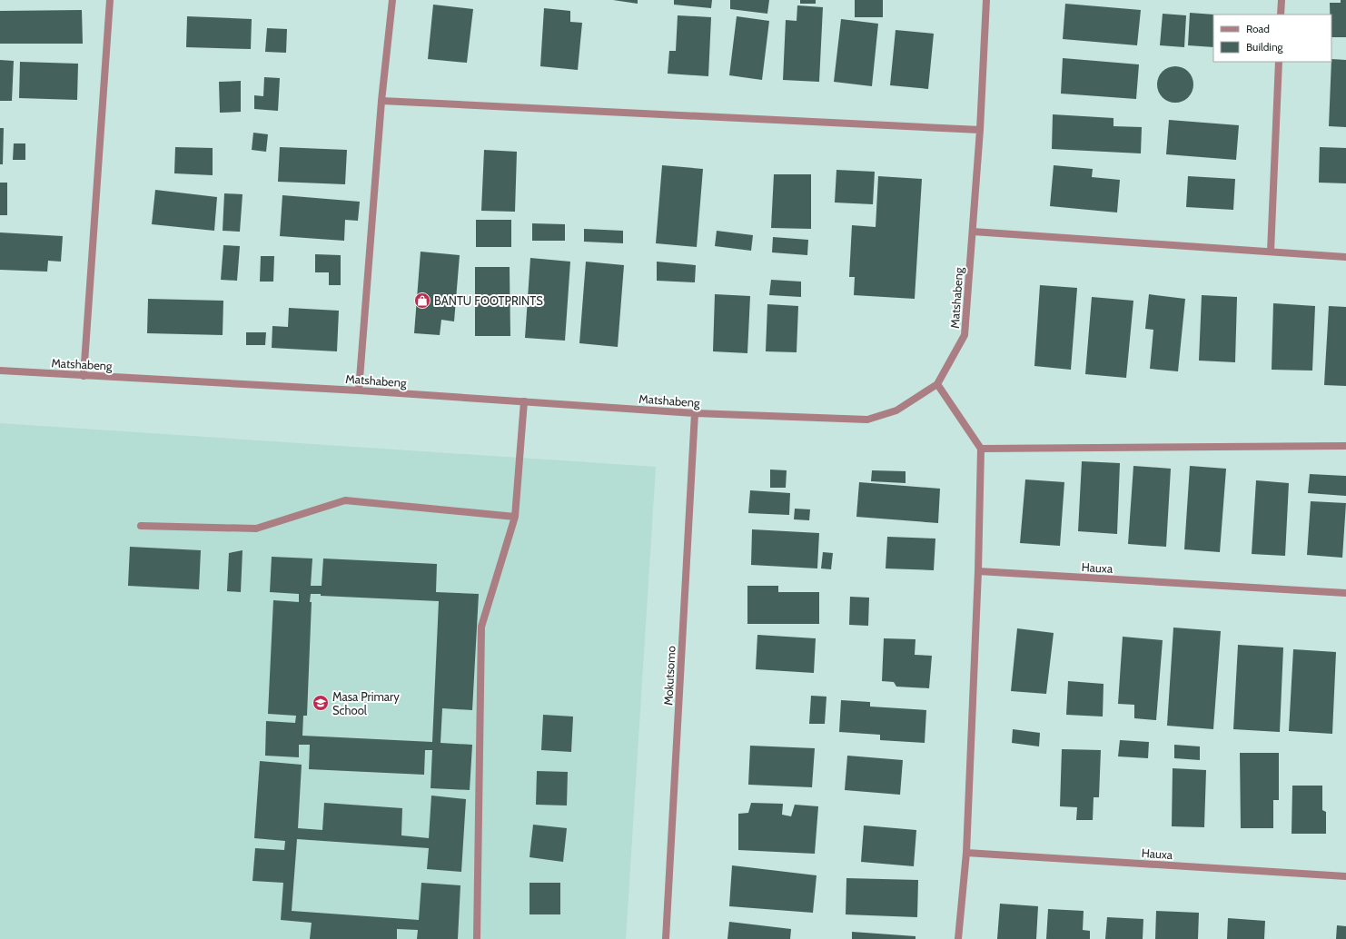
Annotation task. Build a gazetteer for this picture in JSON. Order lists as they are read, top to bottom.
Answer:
{
  "streets": {
    "street": ["Matshabeng", "Hauxa", "Mokutsomo"]
  },
  "crossings": [
    ["Matshabeng", "Mokutsomo"]
  ],
  "places": {
    "shop": ["BANTU FOOTPRINTS"],
    "school or university": ["Masa Primary School"]
  },
  "legend": ["Road", "Building"]
}
